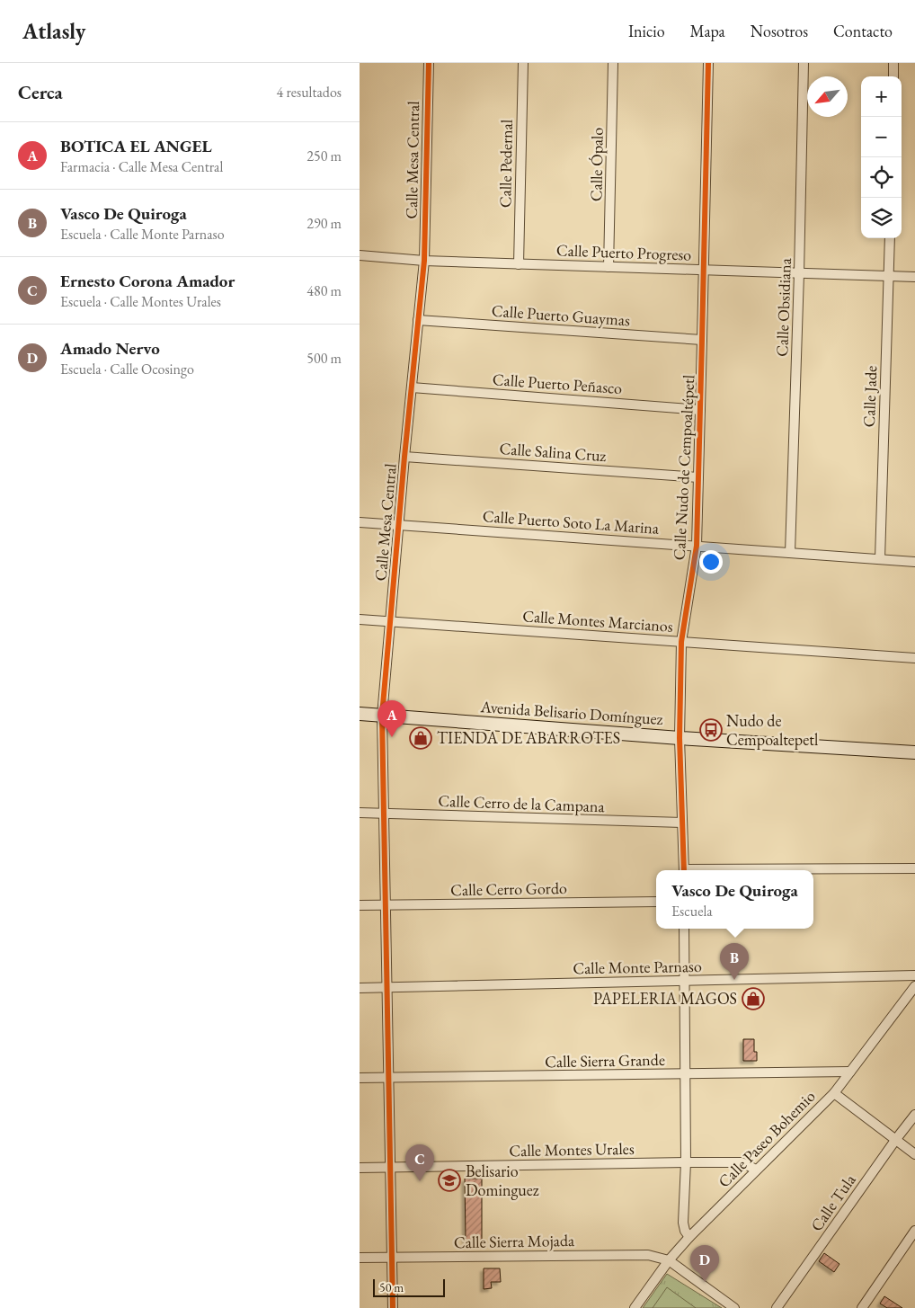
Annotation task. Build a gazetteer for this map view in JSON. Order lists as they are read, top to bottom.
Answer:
{
  "streets": {
    "main road": ["Avenida Belisario Domínguez"],
    "street": [
      "Calle Mesa Central",
      "Calle Pedernal",
      "Calle Ópalo",
      "Calle Puerto Progreso",
      "Calle Obsidiana",
      "Calle Puerto Guaymas",
      "Calle Puerto Peñasco",
      "Calle Jade",
      "Calle Salina Cruz",
      "Calle Nudo de Cempoaltépetl",
      "Calle Puerto Soto La Marina",
      "Calle Montes Marcianos",
      "Calle Cerro de la Campana",
      "Calle Cerro Gordo",
      "Calle Monte Parnaso",
      "Calle Sierra Grande",
      "Calle Paseo Bohemio",
      "Calle Montes Urales",
      "Calle Tula",
      "Calle Sierra Mojada"
    ]
  },
  "crossings": [
    ["Calle Mesa Central", "Calle Puerto Progreso"],
    ["Calle Mesa Central", "Calle Puerto Guaymas"],
    ["Calle Mesa Central", "Calle Puerto Peñasco"],
    ["Calle Mesa Central", "Calle Salina Cruz"],
    ["Calle Mesa Central", "Calle Puerto Soto La Marina"],
    ["Calle Mesa Central", "Calle Montes Marcianos"],
    ["Calle Mesa Central", "Avenida Belisario Domínguez"],
    ["Calle Mesa Central", "Calle Cerro de la Campana"],
    ["Calle Mesa Central", "Calle Cerro Gordo"],
    ["Calle Mesa Central", "Calle Monte Parnaso"],
    ["Calle Mesa Central", "Calle Sierra Grande"],
    ["Calle Mesa Central", "Calle Montes Urales"],
    ["Calle Mesa Central", "Calle Sierra Mojada"],
    ["Calle Pedernal", "Calle Puerto Progreso"],
    ["Calle Ópalo", "Calle Puerto Progreso"],
    ["Calle Puerto Progreso", "Calle Obsidiana"],
    ["Calle Puerto Progreso", "Calle Jade"],
    ["Calle Puerto Progreso", "Calle Nudo de Cempoaltépetl"],
    ["Calle Obsidiana", "Calle Puerto Soto La Marina"],
    ["Calle Puerto Guaymas", "Calle Nudo de Cempoaltépetl"],
    ["Calle Puerto Peñasco", "Calle Nudo de Cempoaltépetl"],
    ["Calle Jade", "Calle Puerto Soto La Marina"],
    ["Calle Salina Cruz", "Calle Nudo de Cempoaltépetl"],
    ["Calle Nudo de Cempoaltépetl", "Calle Puerto Soto La Marina"],
    ["Calle Nudo de Cempoaltépetl", "Calle Montes Marcianos"],
    ["Calle Nudo de Cempoaltépetl", "Avenida Belisario Domínguez"],
    ["Calle Nudo de Cempoaltépetl", "Calle Cerro de la Campana"],
    ["Calle Sierra Grande", "Calle Paseo Bohemio"],
    ["Calle Paseo Bohemio", "Calle Montes Urales"],
    ["Calle Paseo Bohemio", "Calle Sierra Mojada"]
  ],
  "places": {
    "bus stop": ["Nudo de Cempoaltepetl"],
    "shop": ["TIENDA DE ABARROTES", "PAPELERIA MAGOS"],
    "school or university": ["Belisario Dominguez"]
  },
  "scale_bar": "50 m",
  "north": "bottom left",
  "page": {
    "header": "Atlasly",
    "nav": [
      "Inicio",
      "Mapa",
      "Nosotros",
      "Contacto"
    ],
    "heading": ["Cerca", "4 resultados"],
    "map_buttons": ["+", "−"],
    "list": [
      {
        "mark": "A",
        "name": "BOTICA EL ANGEL",
        "note": "Farmacia · Calle Mesa Central",
        "value": "250 m"
      },
      {
        "mark": "B",
        "name": "Vasco De Quiroga",
        "note": "Escuela · Calle Monte Parnaso",
        "value": "290 m"
      },
      {
        "mark": "C",
        "name": "Ernesto Corona Amador",
        "note": "Escuela · Calle Montes Urales",
        "value": "480 m"
      },
      {
        "mark": "D",
        "name": "Amado Nervo",
        "note": "Escuela · Calle Ocosingo",
        "value": "500 m"
      }
    ],
    "pins": [
      "A",
      "B",
      "C",
      "D"
    ],
    "popup": ["Vasco De Quiroga", "Escuela"],
    "scale": "50 m"
  }
}
